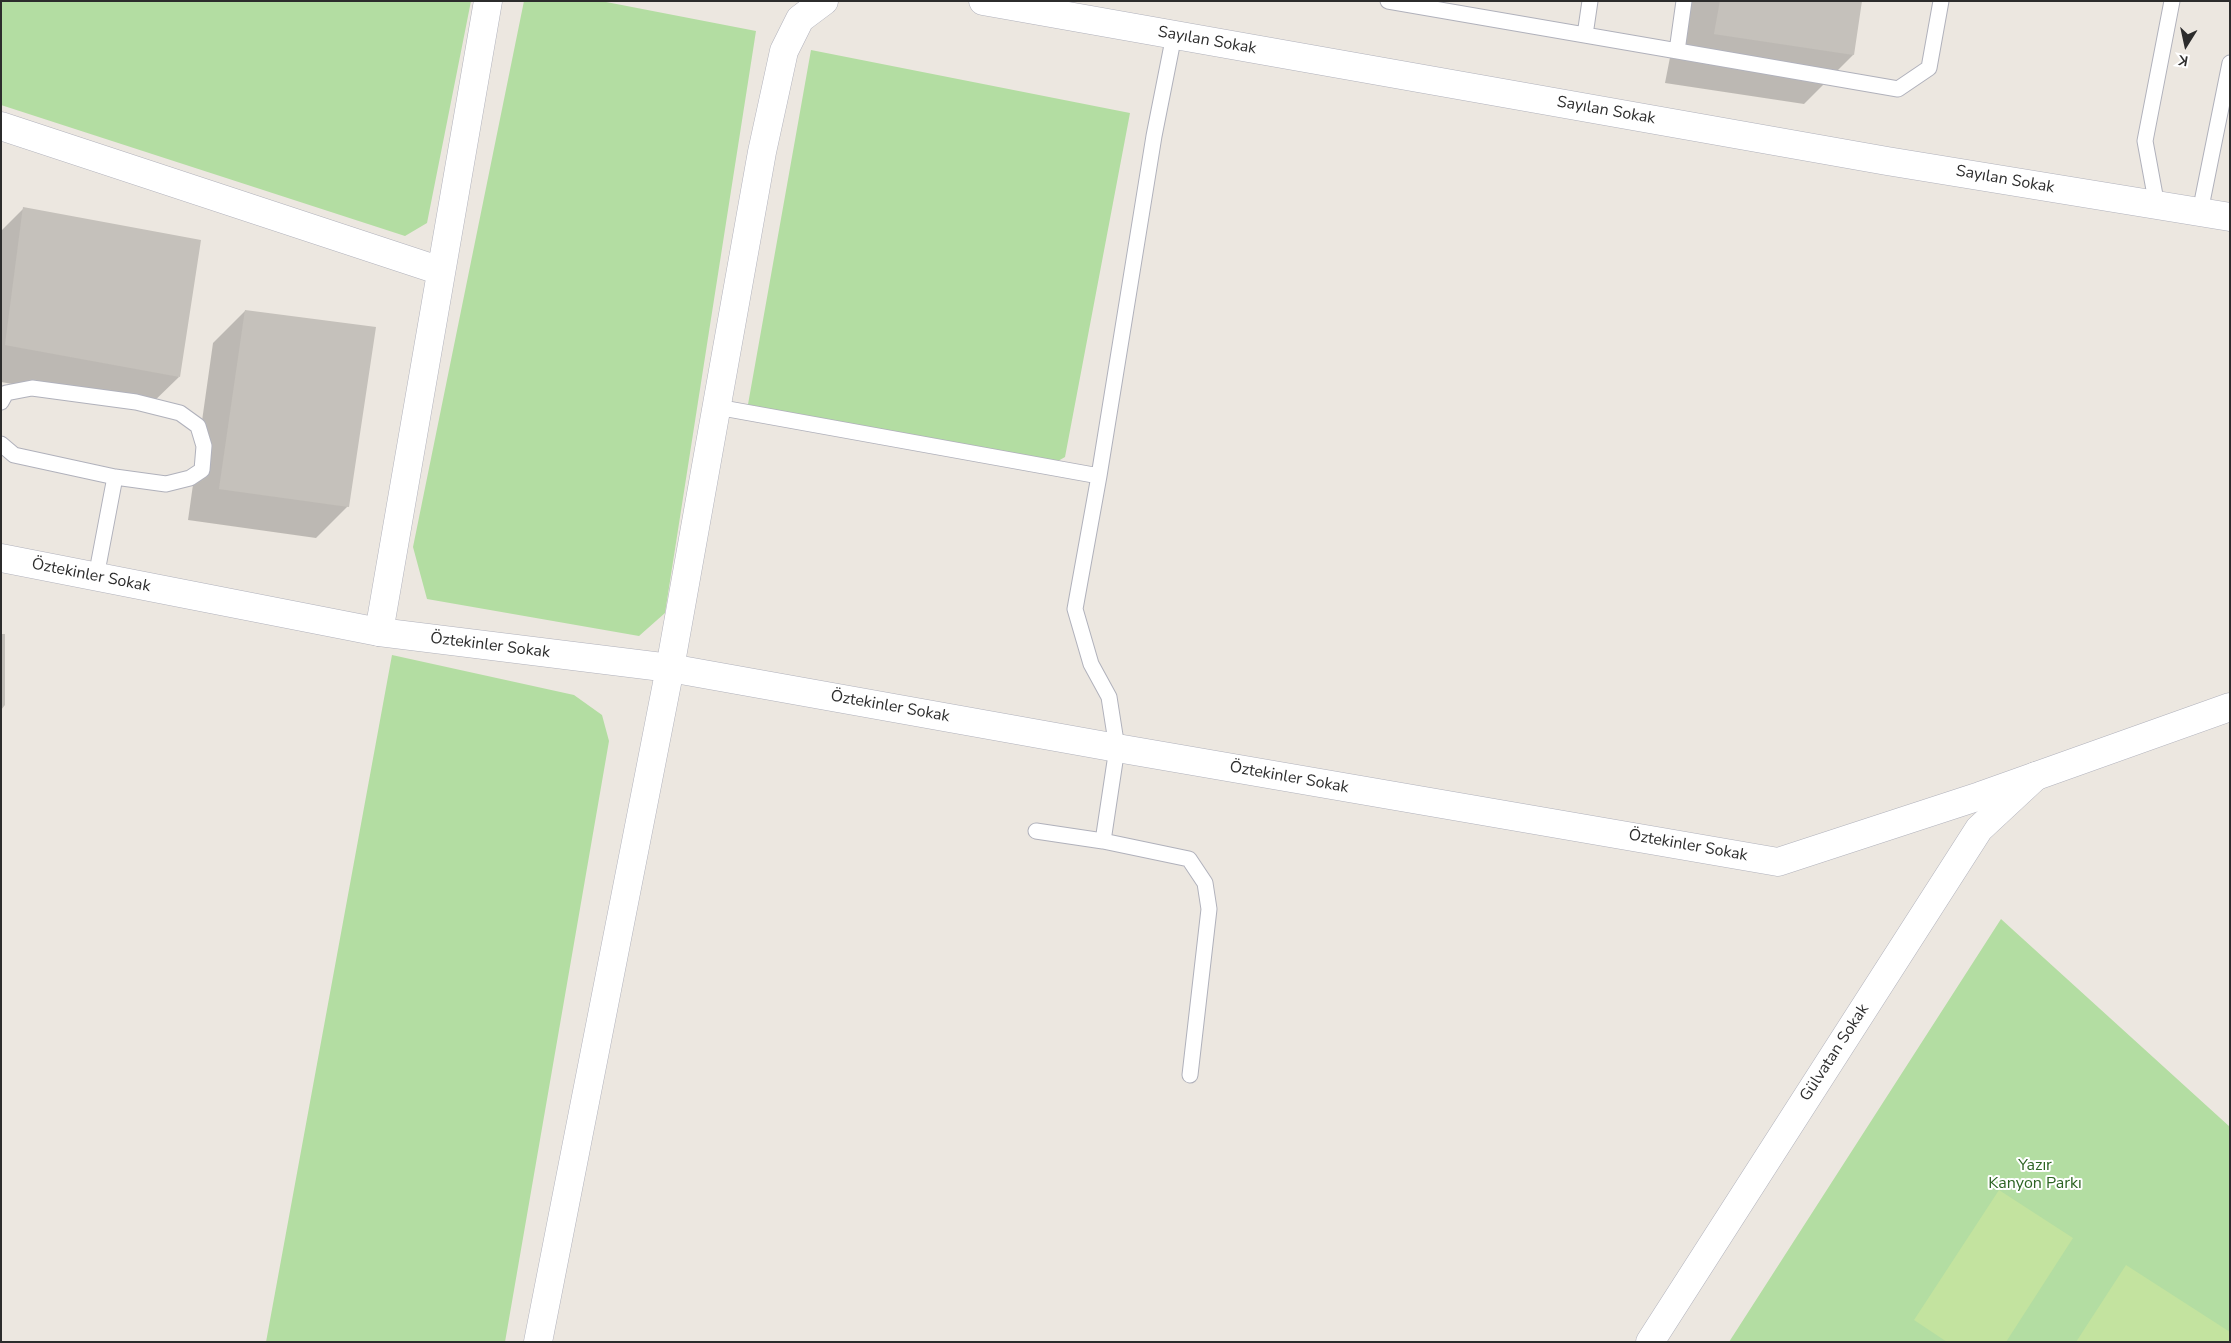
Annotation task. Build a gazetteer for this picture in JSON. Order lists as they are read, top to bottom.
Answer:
{
  "streets": {
    "street": ["Sayılan Sokak", "Öztekinler Sokak", "Gülvatan Sokak"]
  },
  "crossings": [
    ["Öztekinler Sokak", "Gülvatan Sokak"]
  ],
  "parks": ["Yazır Kanyon Parkı"],
  "north": "bottom"
}
